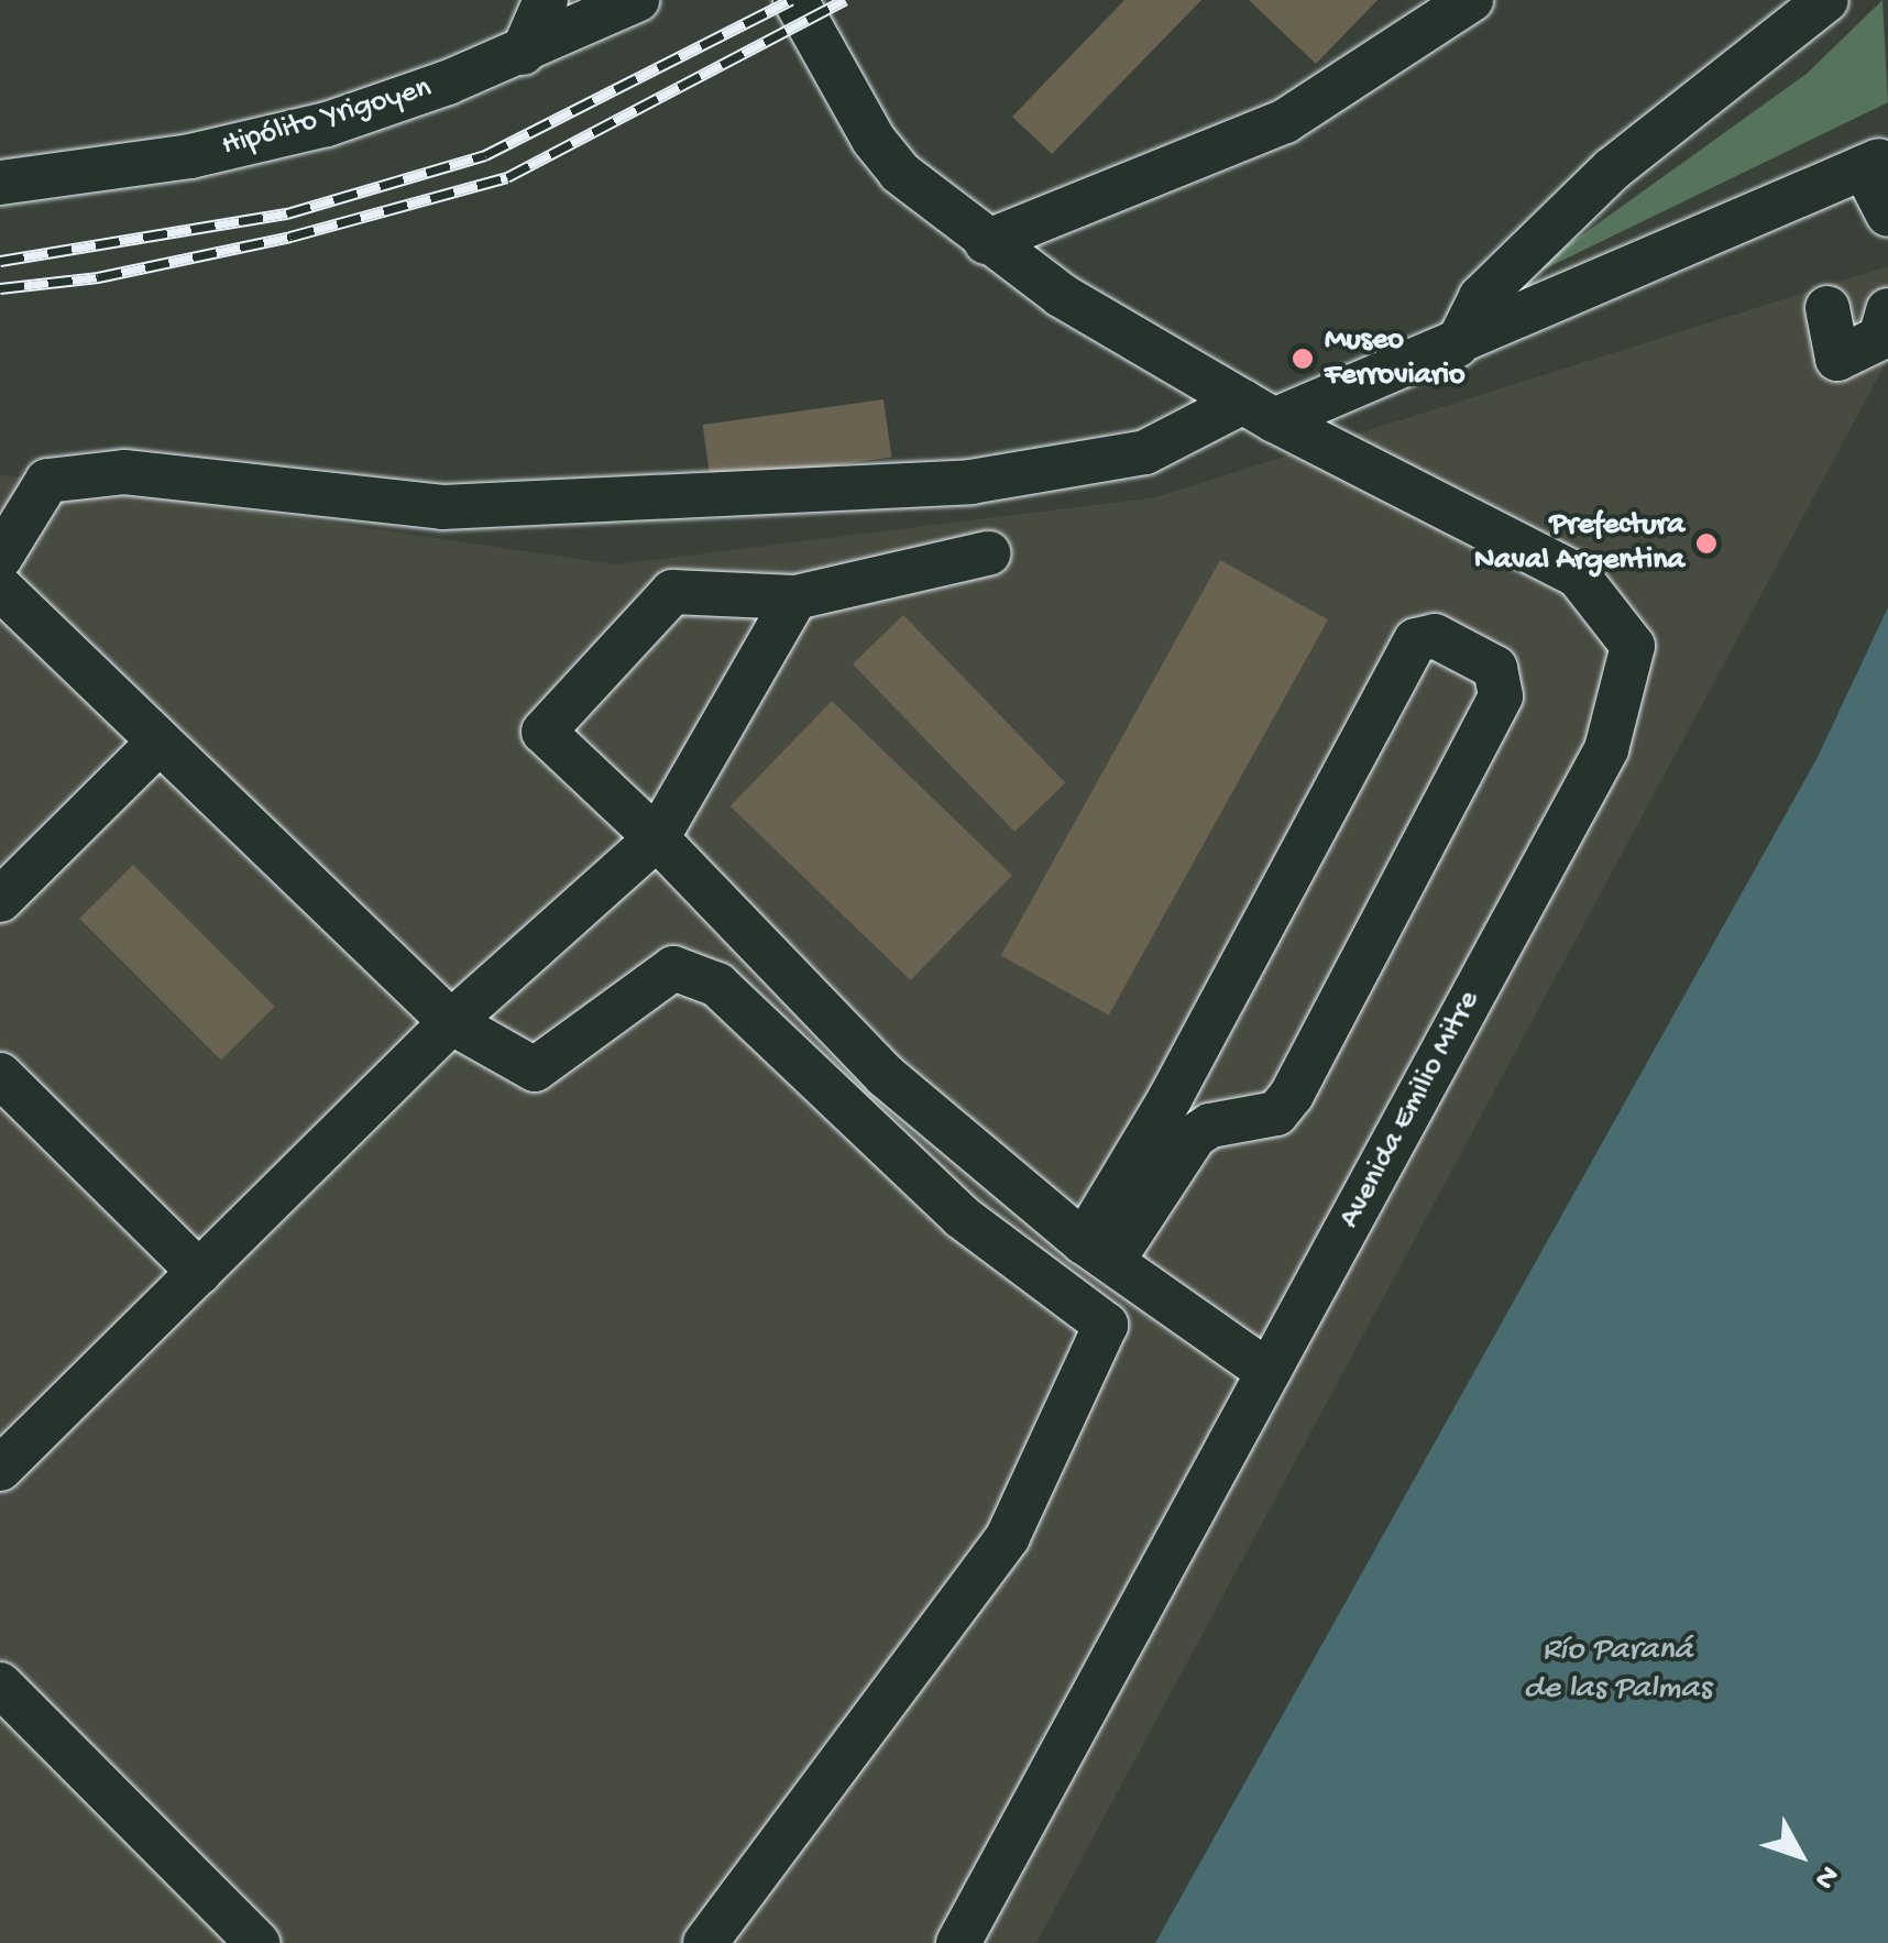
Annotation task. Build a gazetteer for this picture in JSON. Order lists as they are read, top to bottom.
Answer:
{
  "streets": {
    "street": ["Hipólito Yrigoyen", "Avenida Emilio Mitre"]
  },
  "water": ["Río Paraná de las Palmas"],
  "places": ["Museo Ferroviario", "Prefectura Naval Argentina"],
  "north": "bottom right"
}
